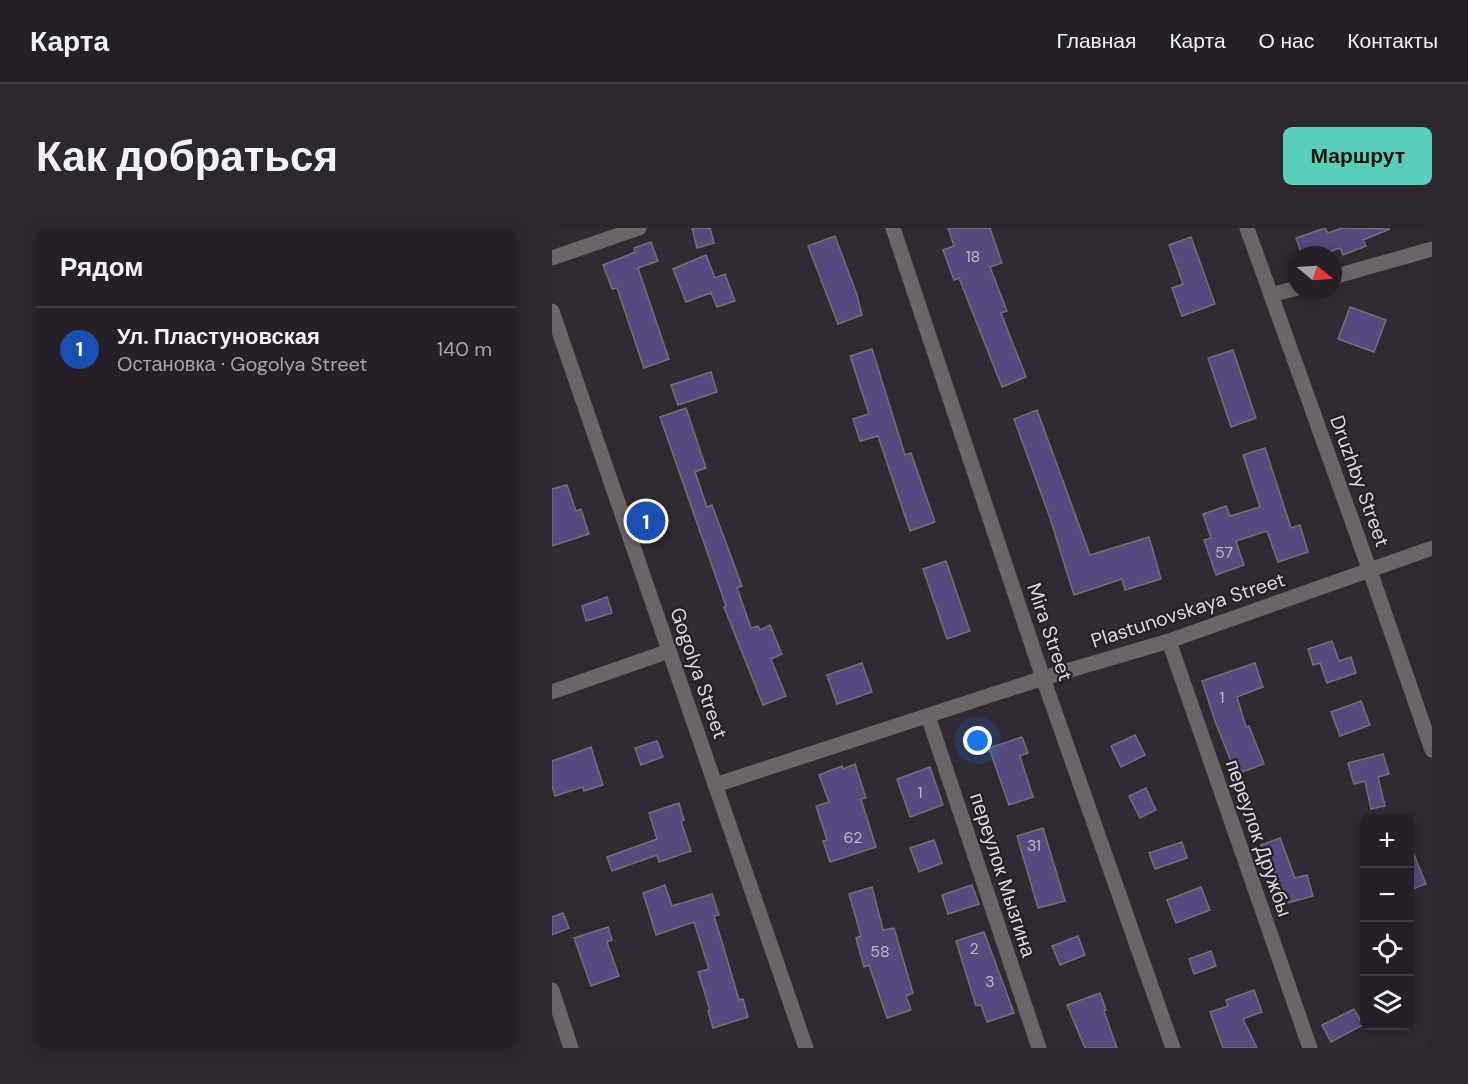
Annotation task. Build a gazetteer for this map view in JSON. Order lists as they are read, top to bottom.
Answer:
{
  "streets": {
    "street": [
      "Druzhby Street",
      "Plastunovskaya Street",
      "Mira Street",
      "Gogolya Street",
      "переулок Дружбы",
      "переулок Мызгина"
    ]
  },
  "crossings": [
    ["Druzhby Street", "Plastunovskaya Street"],
    ["Plastunovskaya Street", "Mira Street"],
    ["Plastunovskaya Street", "Gogolya Street"],
    ["Plastunovskaya Street", "переулок Дружбы"],
    ["Plastunovskaya Street", "переулок Мызгина"]
  ],
  "house_numbers": [
    "18",
    "57",
    "1",
    "1",
    "62",
    "31",
    "2",
    "58",
    "3"
  ],
  "north": "right",
  "page": {
    "header": "Карта",
    "nav": [
      "Главная",
      "Карта",
      "О нас",
      "Контакты"
    ],
    "buttons": "Маршрут",
    "title": "Как добраться",
    "heading": "Рядом",
    "list": [
      {
        "mark": "1",
        "name": "Ул. Пластуновская",
        "note": "Остановка · Gogolya Street",
        "value": "140 m"
      }
    ],
    "pins": "1",
    "map_buttons": ["+", "−"]
  }
}
